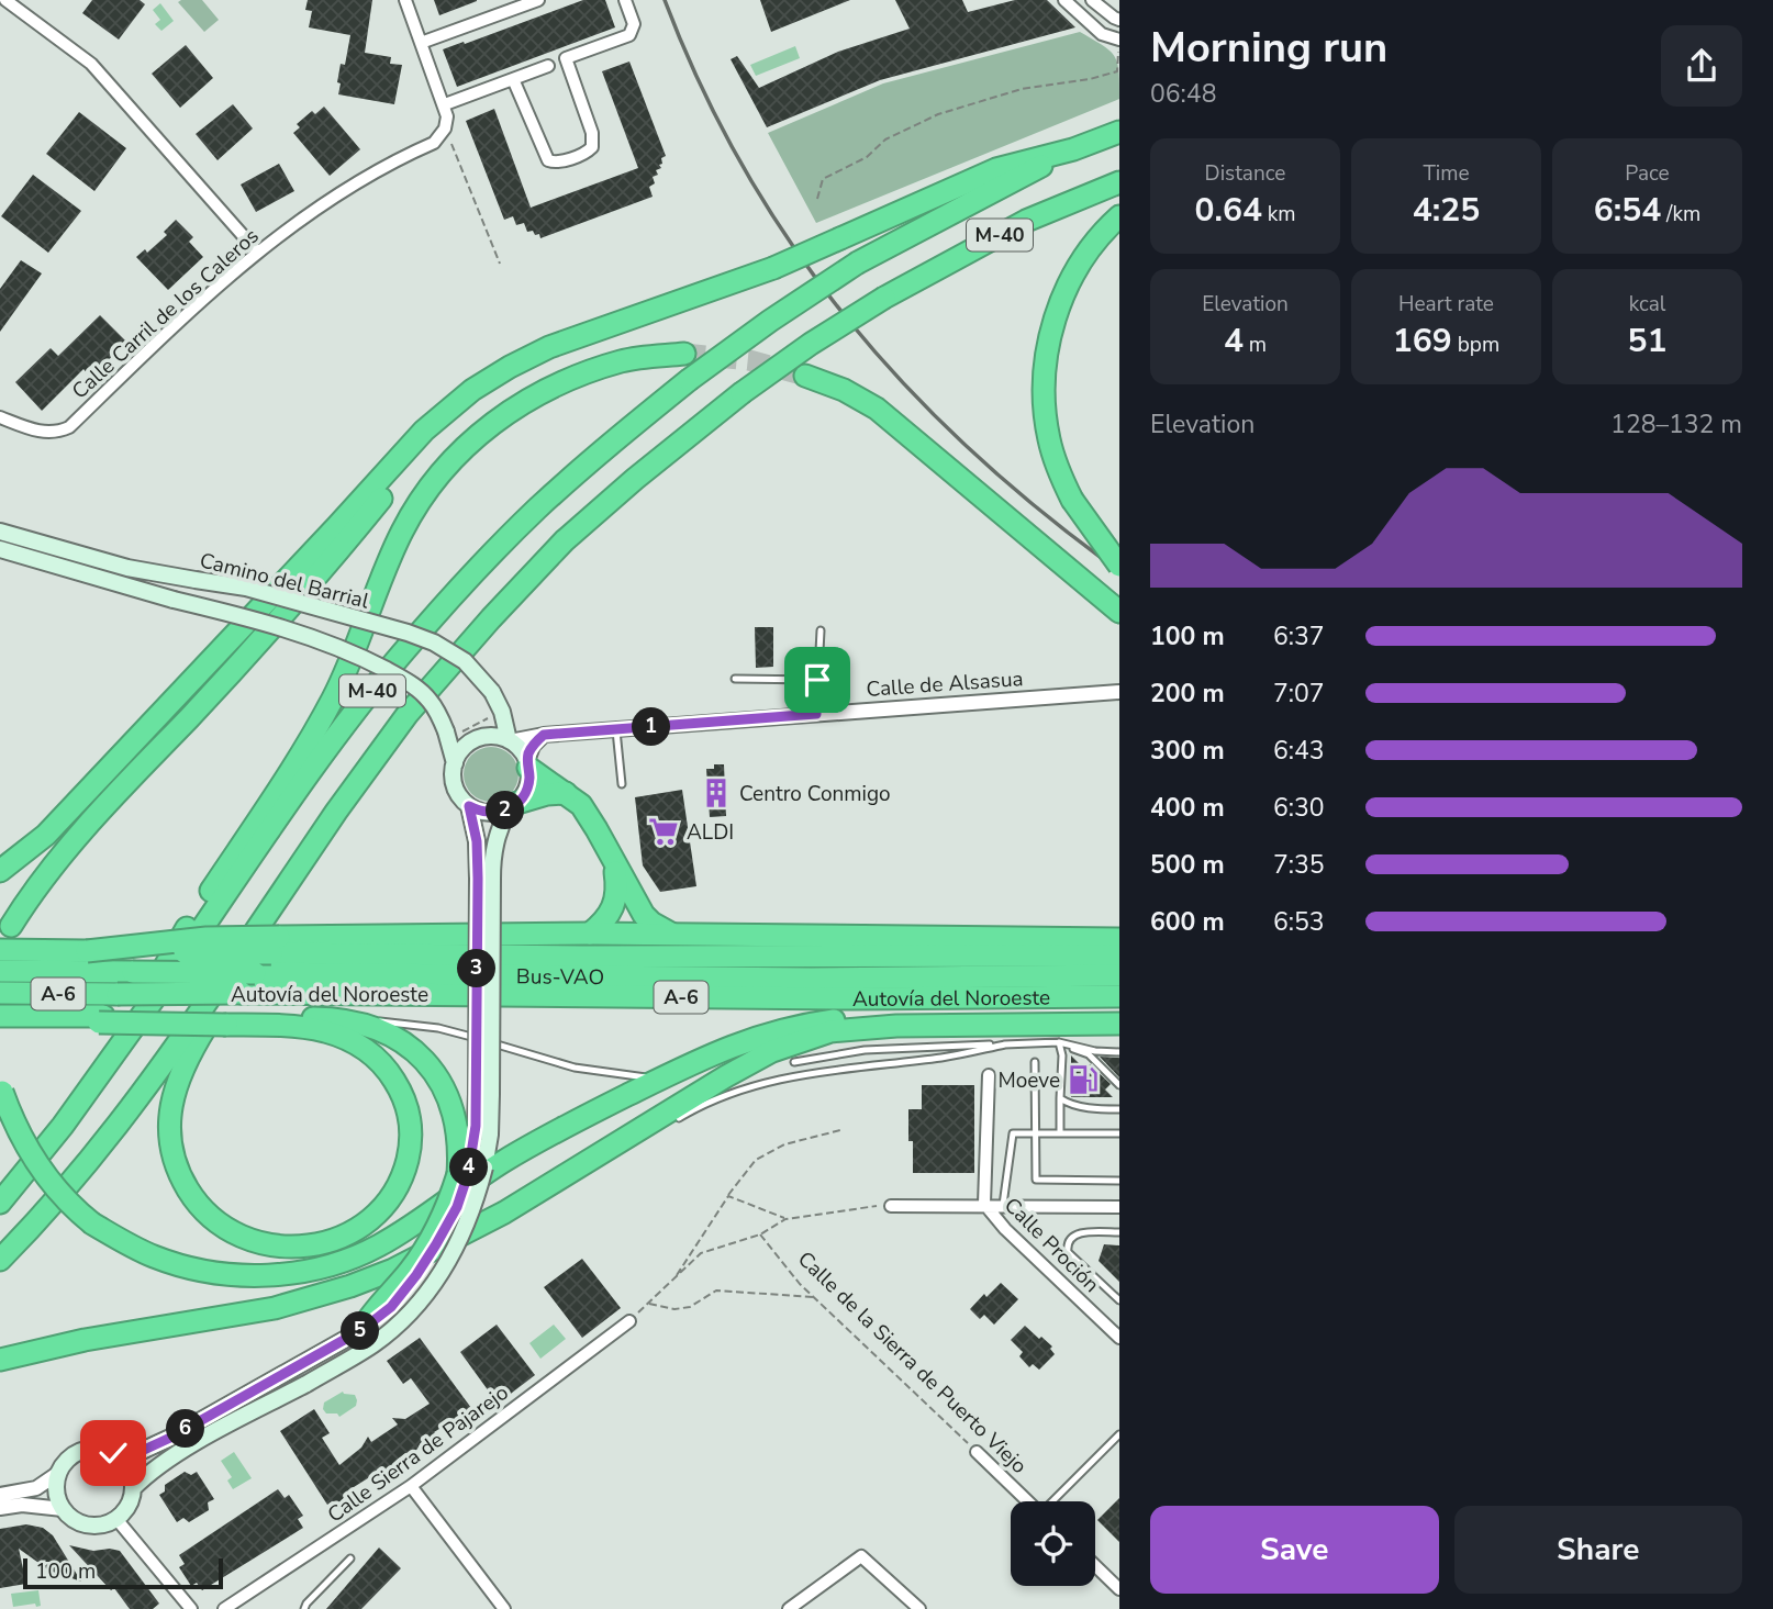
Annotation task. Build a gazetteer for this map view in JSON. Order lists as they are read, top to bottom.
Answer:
{
  "streets": {
    "highway": [
      "M-40",
      "Bus-VAO",
      "A-6",
      "Autovía del Noroeste"
    ],
    "main road": ["Camino del Barrial"],
    "street": [
      "Calle Carril de los Caleros",
      "Calle de Alsasua",
      "Calle Proción",
      "Calle de la Sierra de Puerto Viejo",
      "Calle Sierra de Pajarejo"
    ]
  },
  "crossings": [
    ["Camino del Barrial", "Calle de Alsasua"]
  ],
  "places": {
    "building": ["Centro Conmigo"],
    "supermarket": ["ALDI"],
    "fuel station": ["Moeve"]
  },
  "scale_bar": "100 m",
  "page": {
    "heading": ["Morning run", "06:48"],
    "stats": [
      ["Distance", "0.64 km"],
      ["Time", "4:25"],
      ["Pace", "6:54 /km"],
      ["Elevation", "4 m"],
      ["Heart rate", "169 bpm"],
      ["kcal", "51"]
    ],
    "chart": ["Elevation", "128–132 m"],
    "list": [
      {
        "name": "100 m",
        "note": "6:37"
      },
      {
        "name": "200 m",
        "note": "7:07"
      },
      {
        "name": "300 m",
        "note": "6:43"
      },
      {
        "name": "400 m",
        "note": "6:30"
      },
      {
        "name": "500 m",
        "note": "7:35"
      },
      {
        "name": "600 m",
        "note": "6:53"
      }
    ],
    "pins": [
      "1",
      "2",
      "3",
      "4",
      "5",
      "6"
    ],
    "buttons": ["Save", "Share"],
    "scale": "100 m"
  }
}
